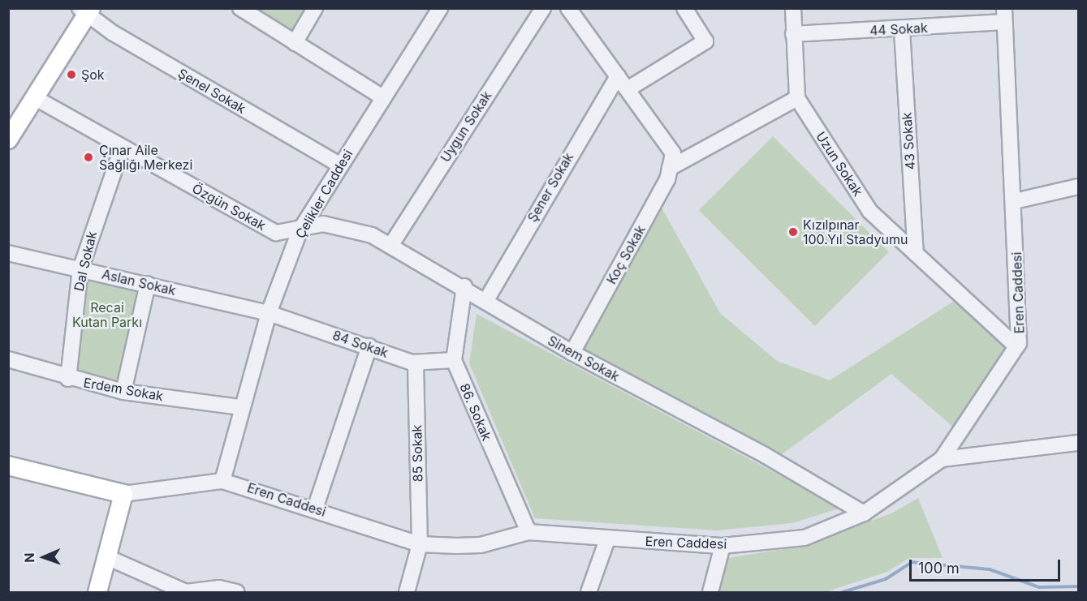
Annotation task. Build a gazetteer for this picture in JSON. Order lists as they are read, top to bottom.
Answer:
{
  "streets": {
    "main road": ["Eren Caddesi"],
    "street": [
      "44 Sokak",
      "Şenel Sokak",
      "Uygun Sokak",
      "43 Sokak",
      "Uzun Sokak",
      "Şener Sokak",
      "Çelikler Caddesi",
      "Özgün Sokak",
      "Koç Sokak",
      "Dal Sokak",
      "Aslan Sokak",
      "84 Sokak",
      "Sinem Sokak",
      "Erdem Sokak",
      "86. Sokak",
      "85 Sokak"
    ]
  },
  "crossings": [
    ["44 Sokak", "43 Sokak"],
    ["44 Sokak", "Uzun Sokak"],
    ["44 Sokak", "Eren Caddesi"],
    ["Şenel Sokak", "Çelikler Caddesi"],
    ["Uygun Sokak", "Sinem Sokak"],
    ["43 Sokak", "Uzun Sokak"],
    ["Uzun Sokak", "Eren Caddesi"],
    ["Şener Sokak", "Sinem Sokak"],
    ["Çelikler Caddesi", "Özgün Sokak"],
    ["Çelikler Caddesi", "Aslan Sokak"],
    ["Çelikler Caddesi", "Eren Caddesi"],
    ["Çelikler Caddesi", "84 Sokak"],
    ["Çelikler Caddesi", "Sinem Sokak"],
    ["Çelikler Caddesi", "Erdem Sokak"],
    ["Özgün Sokak", "Dal Sokak"],
    ["Özgün Sokak", "Sinem Sokak"],
    ["Koç Sokak", "Sinem Sokak"],
    ["Dal Sokak", "Aslan Sokak"],
    ["Dal Sokak", "Erdem Sokak"],
    ["Aslan Sokak", "84 Sokak"],
    ["Eren Caddesi", "Sinem Sokak"],
    ["Eren Caddesi", "86. Sokak"],
    ["Eren Caddesi", "85 Sokak"],
    ["84 Sokak", "86. Sokak"],
    ["84 Sokak", "85 Sokak"]
  ],
  "parks": ["Recai Kutan Parkı"],
  "places": ["Şok", "Çınar Aile Sağlığı Merkezi", "Kızılpınar 100.Yıl Stadyumu"],
  "scale_bar": "100 m",
  "north": "left"
}
